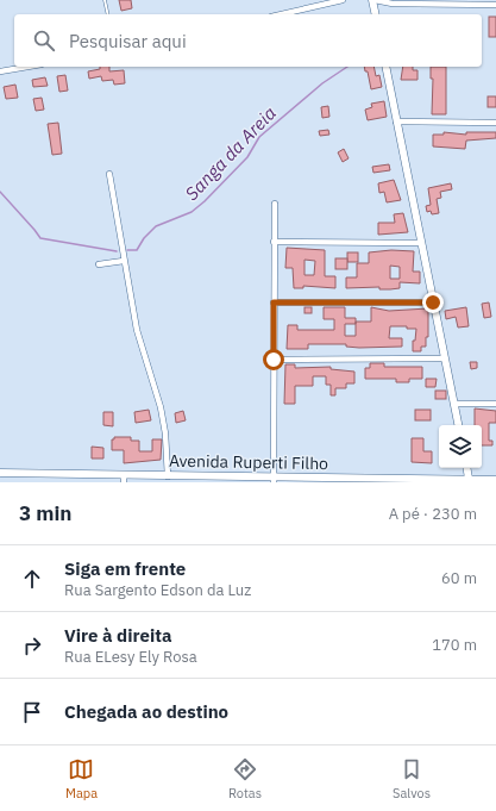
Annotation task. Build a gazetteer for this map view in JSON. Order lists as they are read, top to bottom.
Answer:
{
  "streets": {
    "main road": ["Avenida Ruperti Filho"]
  },
  "water": ["Sanga da Areia"],
  "page": {
    "search": "Pesquisar aqui",
    "heading": ["3 min", "A pé · 230 m"],
    "list": [
      ["Siga em frente", "Rua Sargento Edson da Luz", "60 m"],
      ["Vire à direita", "Rua ELesy Ely Rosa", "170 m"],
      "Chegada ao destino"
    ],
    "nav": ["Mapa", "Rotas", "Salvos"]
  }
}
